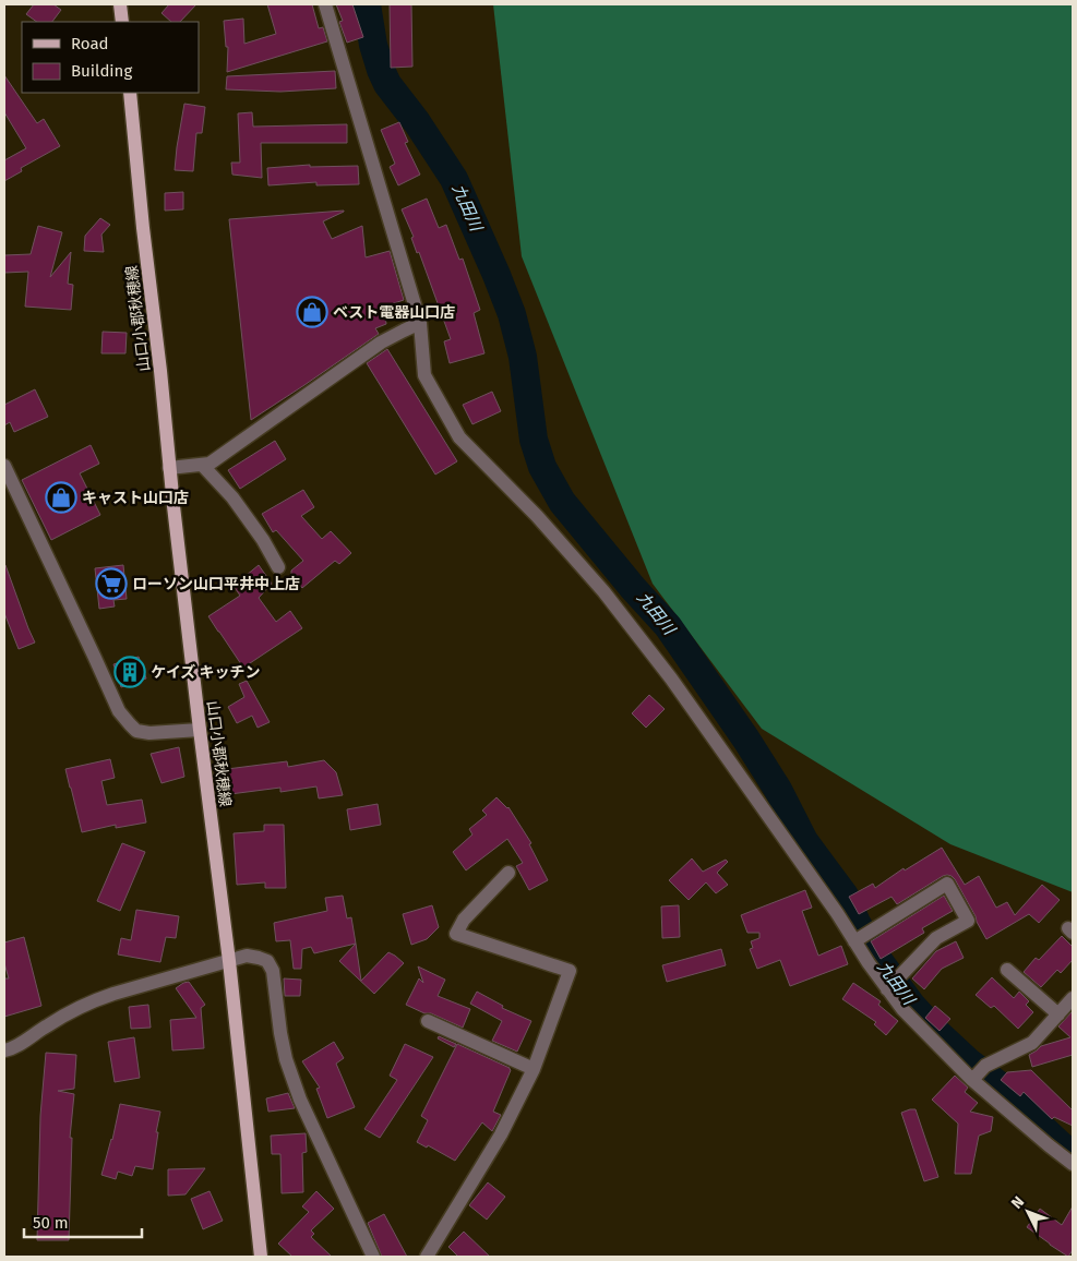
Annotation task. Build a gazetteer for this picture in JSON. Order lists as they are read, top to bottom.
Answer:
{
  "streets": {
    "main road": ["山口小郡秋穂線"]
  },
  "water": ["九田川"],
  "places": {
    "shop": ["ベスト電器山口店", "キャスト山口店"],
    "supermarket": ["ローソン山口平井中上店"],
    "building": ["ケイズ キッチン"]
  },
  "legend": ["Road", "Building"],
  "scale_bar": "50 m",
  "north": "top left"
}
